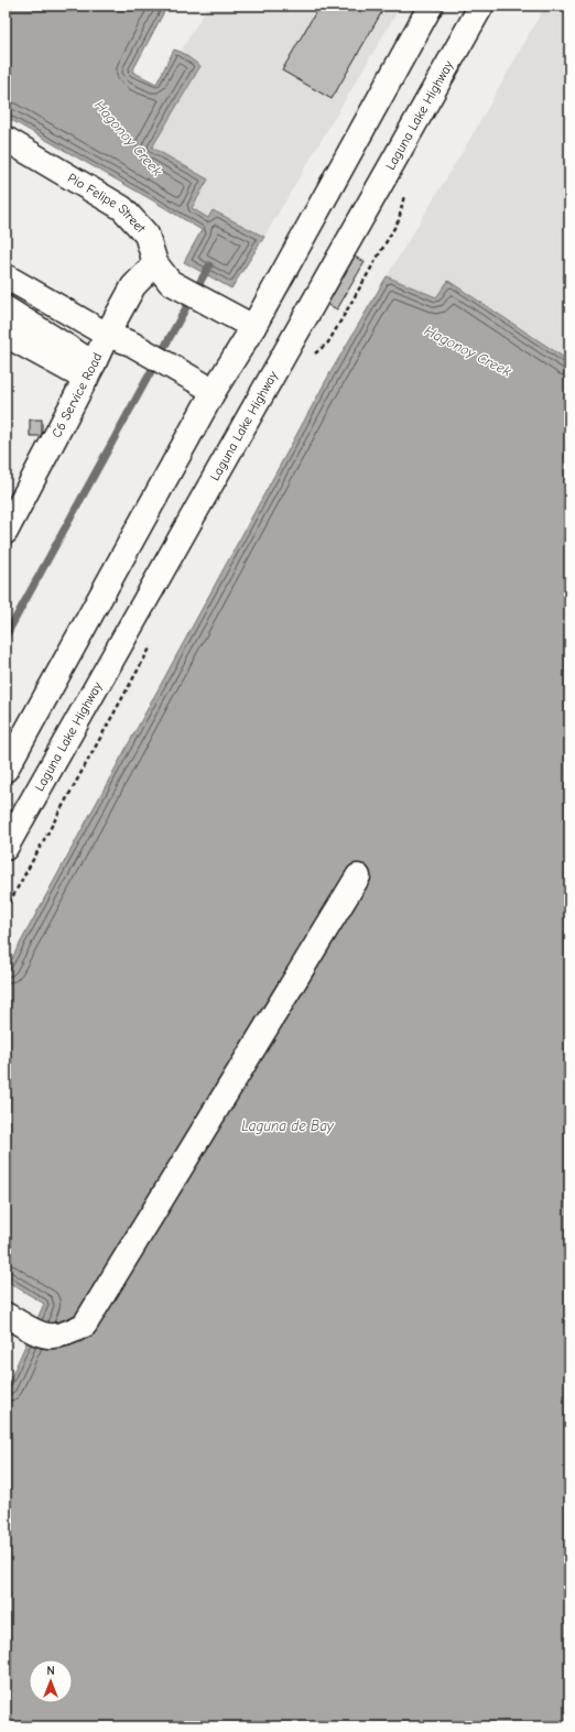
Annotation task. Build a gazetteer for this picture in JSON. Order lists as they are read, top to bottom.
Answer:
{
  "streets": {
    "main road": ["Laguna Lake Highway", "Pio Felipe Street", "C6 Service Road"]
  },
  "crossings": [
    ["Pio Felipe Street", "C6 Service Road"]
  ],
  "water": ["Hagonoy Creek", "Laguna de Bay"],
  "north": "top"
}
